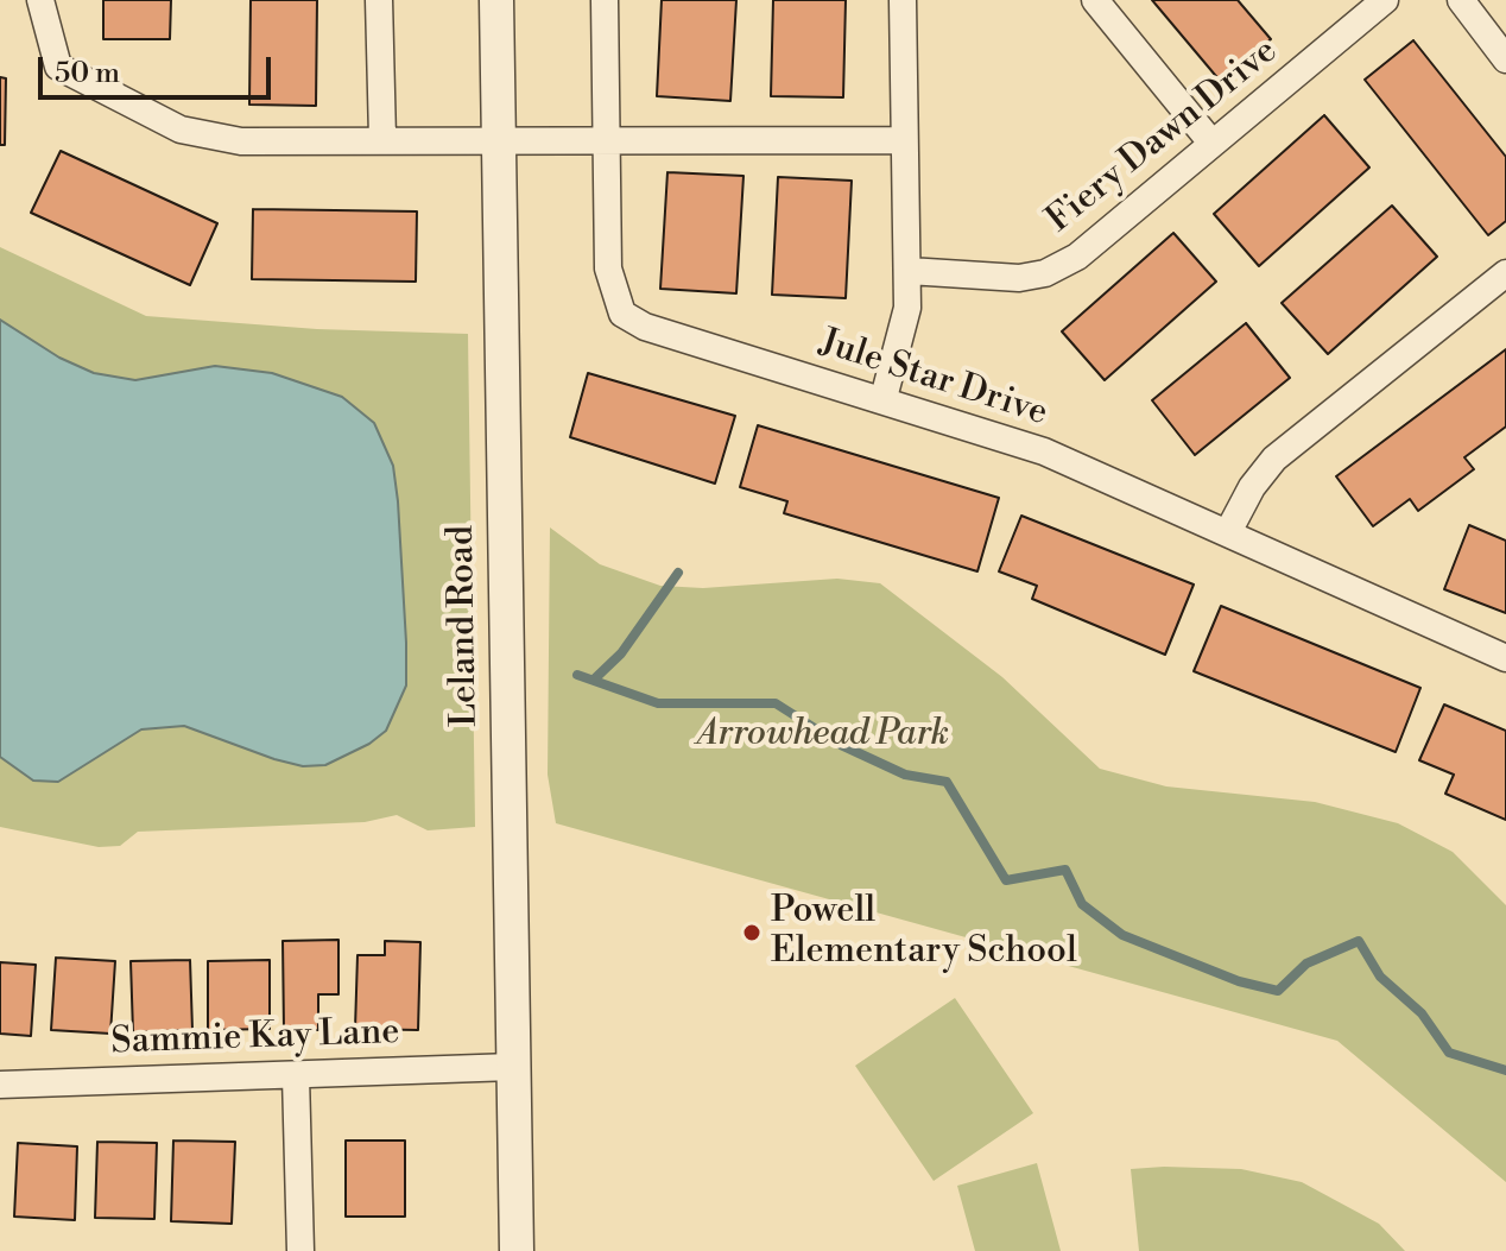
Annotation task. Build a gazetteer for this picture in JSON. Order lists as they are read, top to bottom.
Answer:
{
  "streets": {
    "street": [
      "Fiery Dawn Drive",
      "Jule Star Drive",
      "Leland Road",
      "Sammie Kay Lane"
    ]
  },
  "crossings": [
    ["Leland Road", "Sammie Kay Lane"]
  ],
  "parks": ["Arrowhead Park"],
  "places": ["Powell Elementary School"],
  "scale_bar": "50 m"
}
